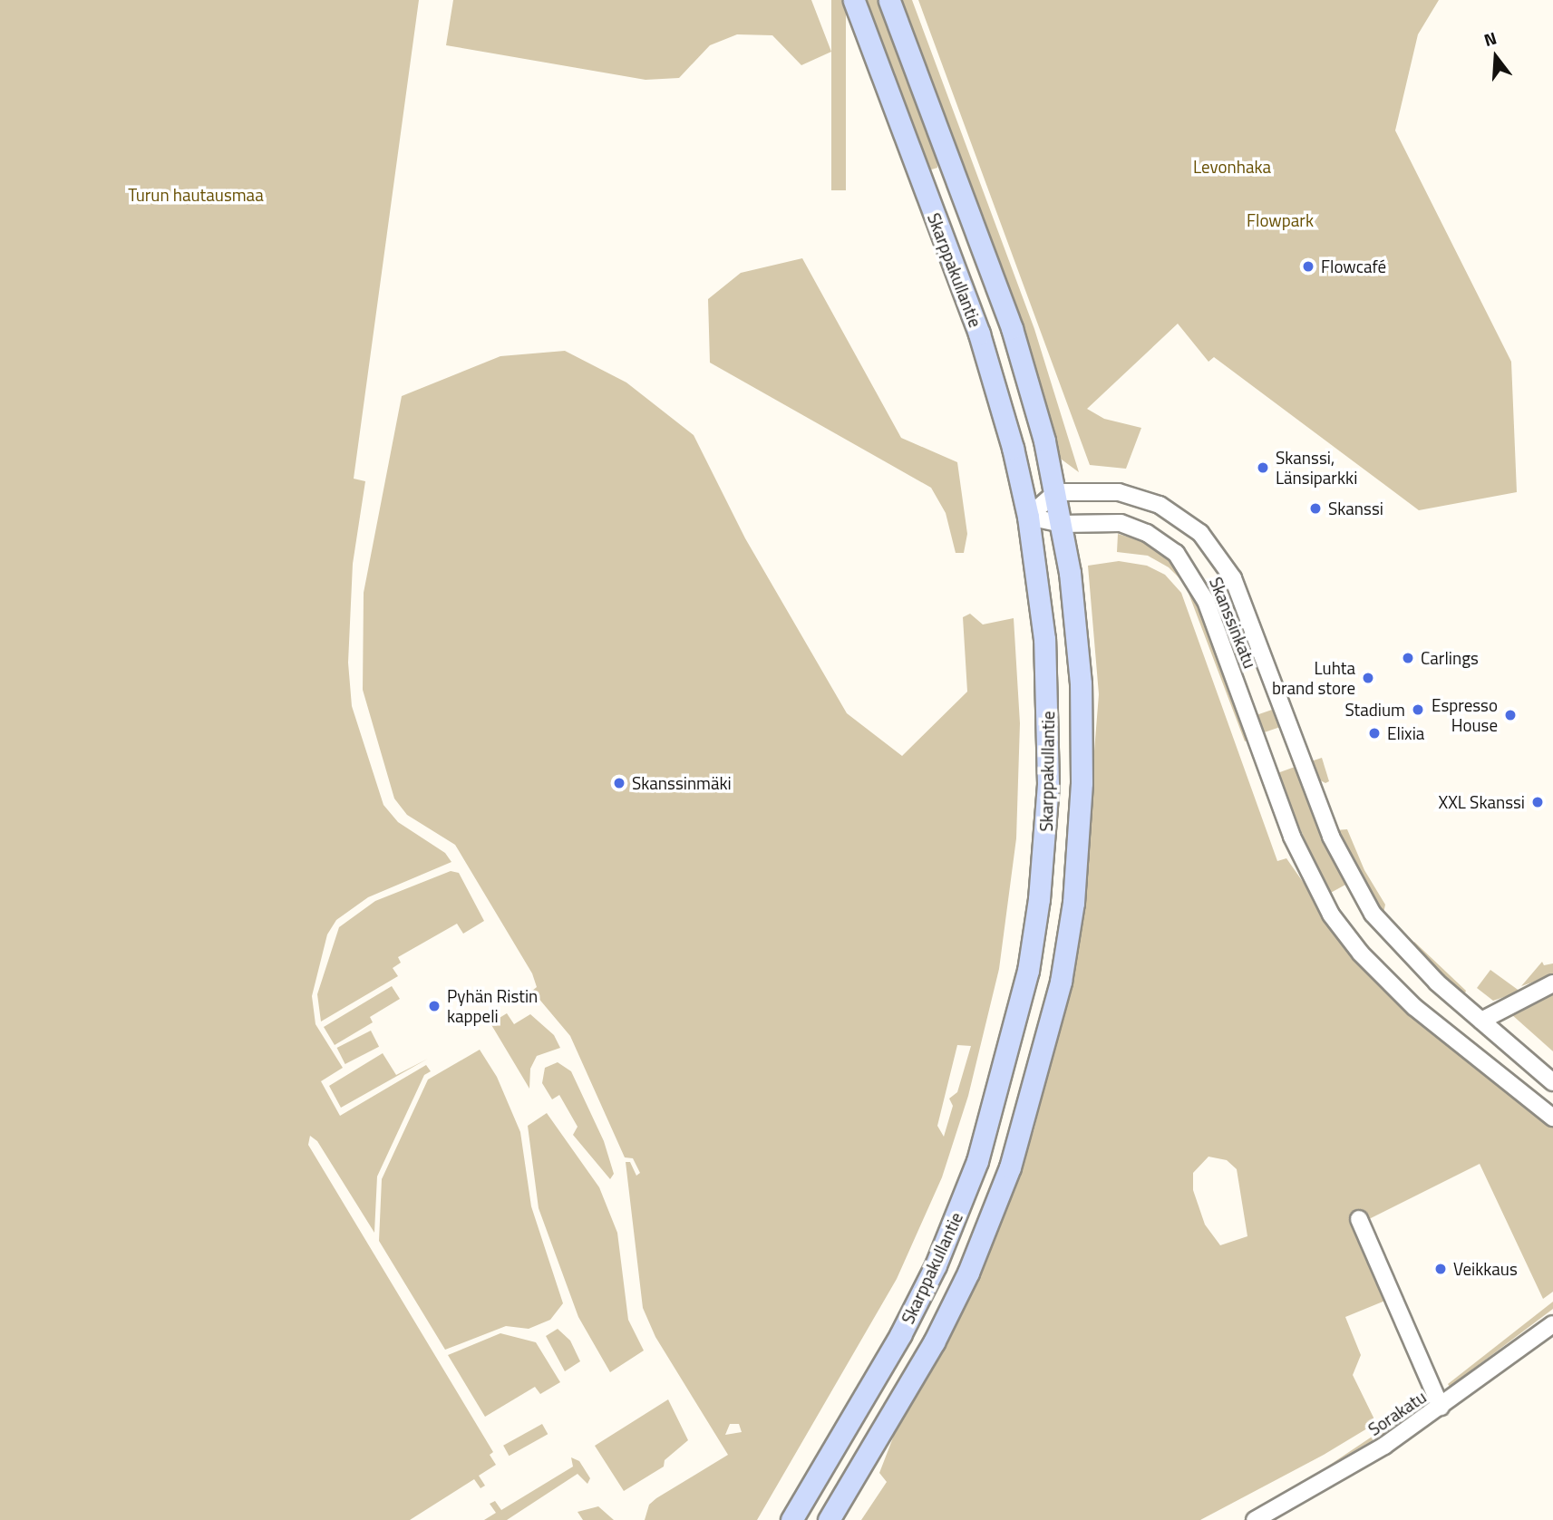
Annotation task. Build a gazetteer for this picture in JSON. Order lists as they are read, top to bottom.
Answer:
{
  "streets": {
    "main road": ["Skarppakullantie"],
    "street": ["Skanssinkatu", "Sorakatu"]
  },
  "crossings": [
    ["Skarppakullantie", "Skanssinkatu"]
  ],
  "parks": ["Levonhaka", "Turun hautausmaa", "Flowpark"],
  "places": [
    "Flowcafé",
    "Skanssi, Länsiparkki",
    "Skanssi",
    "Carlings",
    "Luhta brand store",
    "Stadium",
    "Espresso House",
    "Elixia",
    "Skanssinmäki",
    "XXL Skanssi",
    "Pyhän Ristin kappeli",
    "Veikkaus"
  ],
  "north": "top"
}
